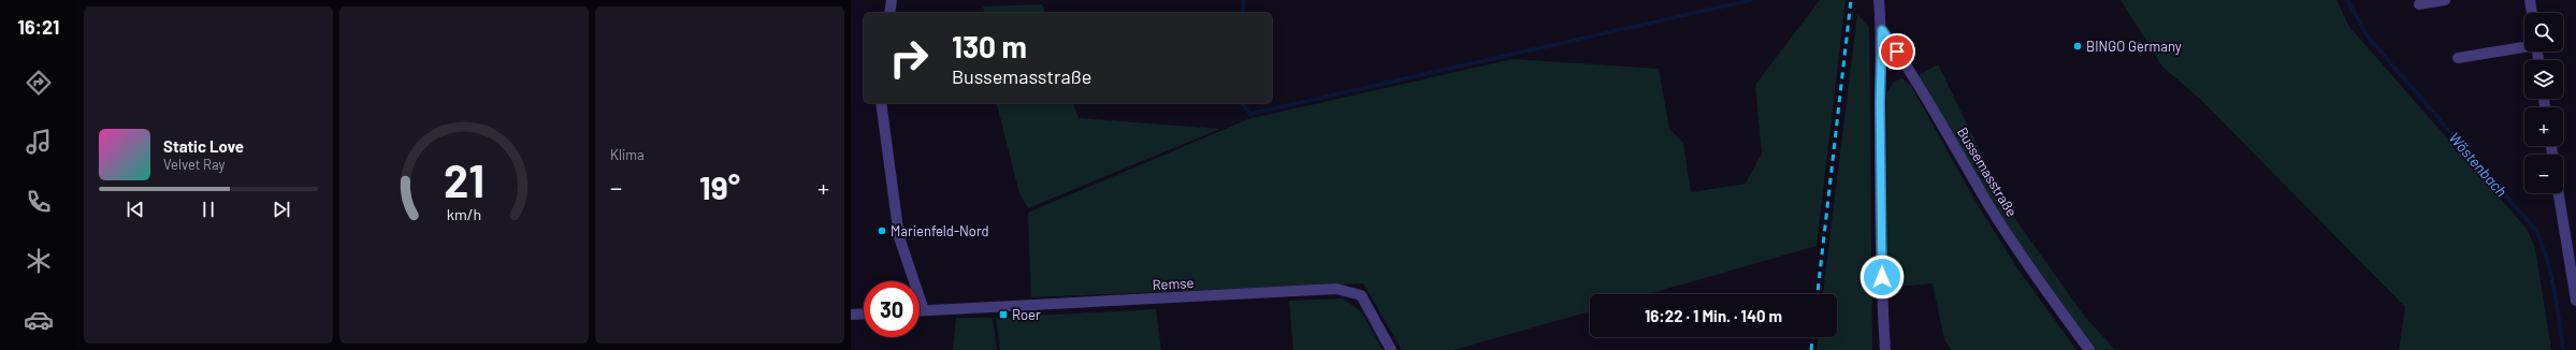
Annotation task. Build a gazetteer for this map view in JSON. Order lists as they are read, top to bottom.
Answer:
{
  "streets": {
    "street": ["Bussemasstraße", "Remse"]
  },
  "water": ["Wöstenbach"],
  "places": {
    "other": ["BINGO Germany", "Marienfeld-Nord"],
    "transit": ["Roer"]
  },
  "page": {
    "tabs": "16:21",
    "tile": "Klima",
    "map_buttons": ["+", "−"],
    "turn": ["130 m", "Bussemasstraße"],
    "song": ["Static Love", "Velvet Ray"],
    "heat": ["−", "19°", "+"],
    "limit": "30",
    "trip": "16:22 · 1 Min. · 140 m",
    "gauge": ["21", "km/h"]
  }
}
